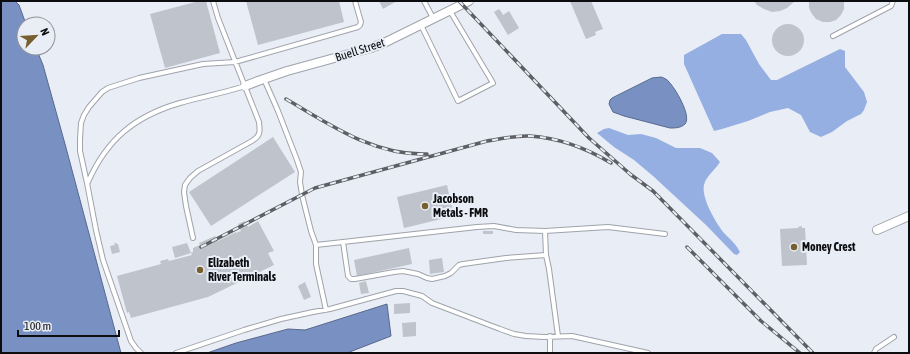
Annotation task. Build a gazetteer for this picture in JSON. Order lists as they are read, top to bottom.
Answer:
{
  "streets": {
    "street": ["Buell Street"]
  },
  "places": ["Jacobson Metals - FMR", "Money Crest", "Elizabeth River Terminals"],
  "scale_bar": "100 m",
  "north": "top right"
}
